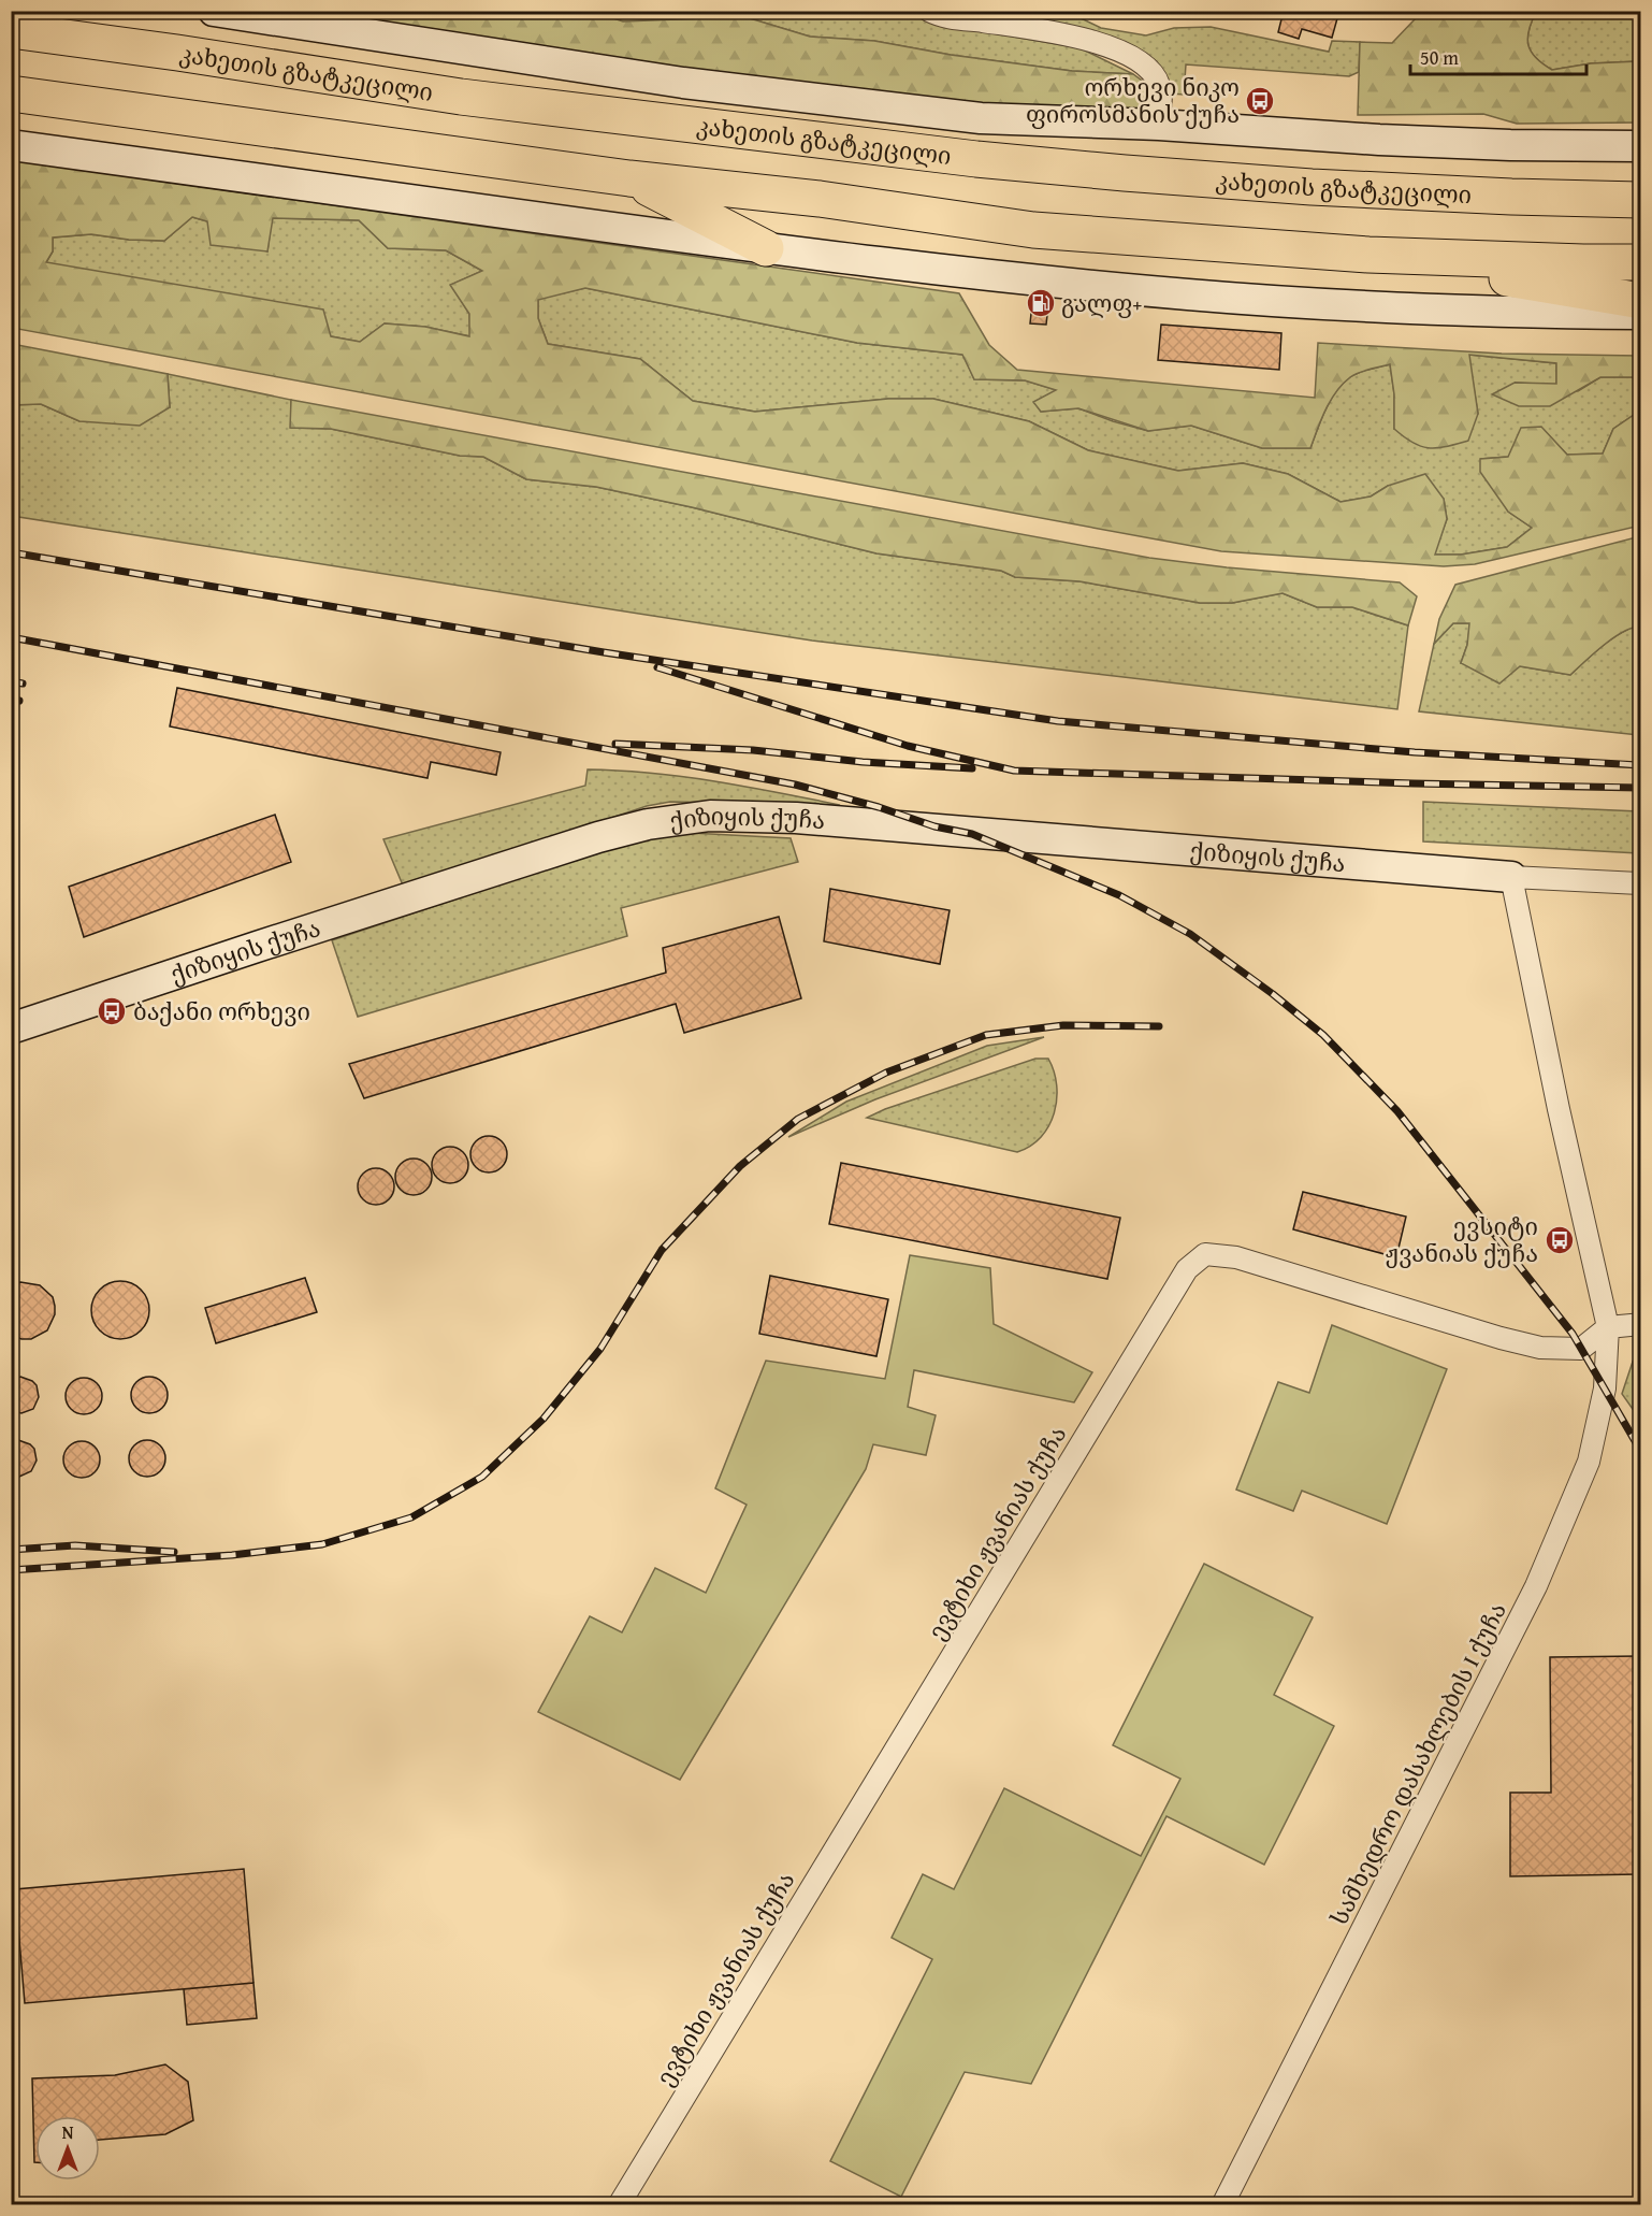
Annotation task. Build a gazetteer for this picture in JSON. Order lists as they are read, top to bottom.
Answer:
{
  "streets": {
    "highway": ["კახეთის გზატკეცილი"],
    "street": ["ქიზიყის ქუჩა", "ევტიხი ჟვანიას ქუჩა", "სამხედრო დასახლების I ქუჩა"]
  },
  "crossings": [
    ["ევტიხი ჟვანიას ქუჩა", "სამხედრო დასახლების I ქუჩა"]
  ],
  "places": {
    "bus stop": ["ორხევი ნიკო ფიროსმანის ქუჩა", "ბაქანი ორხევი", "ევსიტი ჟვანიას ქუჩა"],
    "fuel station": ["გალფ+"]
  },
  "scale_bar": "50 m",
  "north": "top"
}
